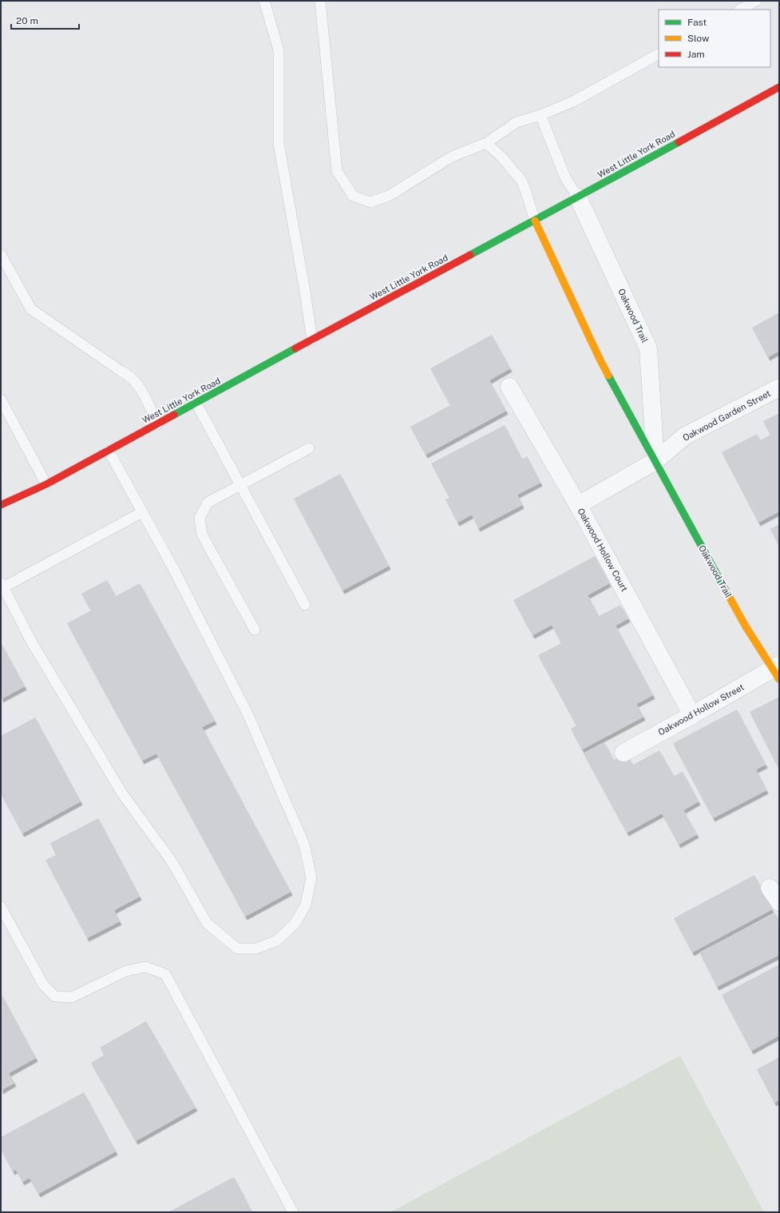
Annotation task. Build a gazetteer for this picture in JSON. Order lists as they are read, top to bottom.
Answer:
{
  "streets": {
    "main road": ["West Little York Road", "Oakwood Trail"],
    "street": ["Oakwood Garden Street", "Oakwood Hollow Court", "Oakwood Hollow Street"]
  },
  "crossings": [
    ["West Little York Road", "Oakwood Trail"],
    ["Oakwood Trail", "Oakwood Garden Street"],
    ["Oakwood Trail", "Oakwood Hollow Street"],
    ["Oakwood Garden Street", "Oakwood Hollow Court"],
    ["Oakwood Hollow Court", "Oakwood Hollow Street"]
  ],
  "legend": ["Fast", "Slow", "Jam"],
  "scale_bar": "20 m"
}
